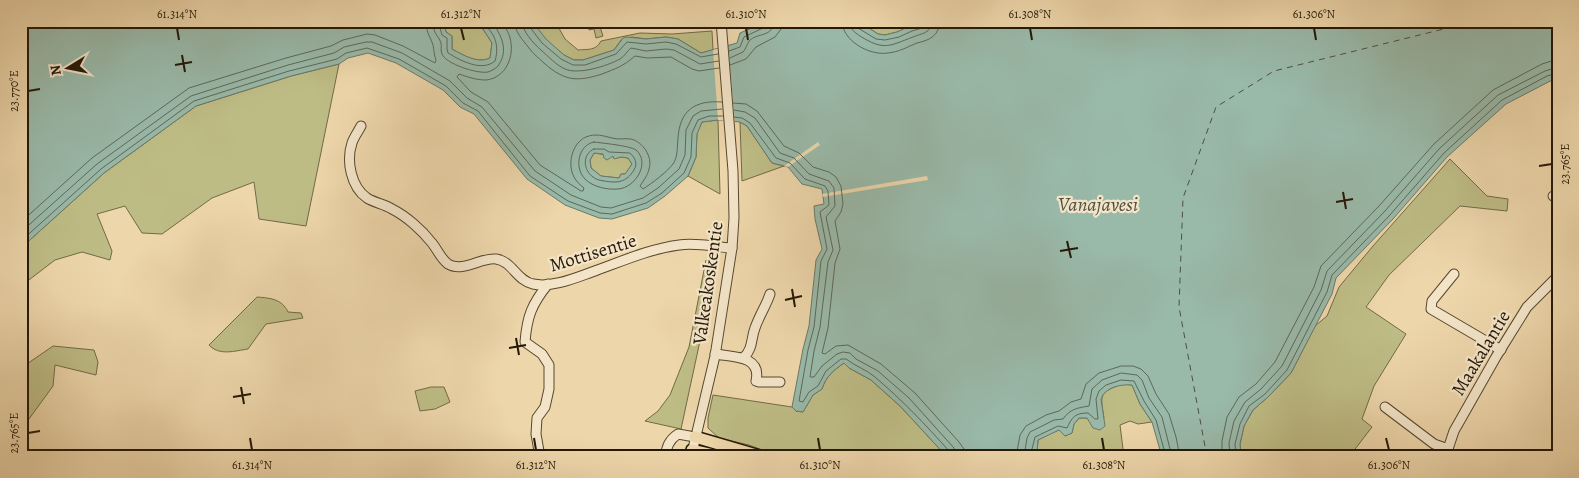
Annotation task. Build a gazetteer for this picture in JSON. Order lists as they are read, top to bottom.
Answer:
{
  "streets": {
    "street": ["Mottisentie", "Valkeakoskentie", "Maakalantie"]
  },
  "crossings": [
    ["Mottisentie", "Valkeakoskentie"]
  ],
  "water": ["Vanajavesi"],
  "north": "left",
  "coordinates": [
    "61.314°N",
    "61.312°N",
    "61.310°N",
    "61.308°N",
    "61.306°N",
    "23.770°E",
    "23.765°E"
  ]
}
